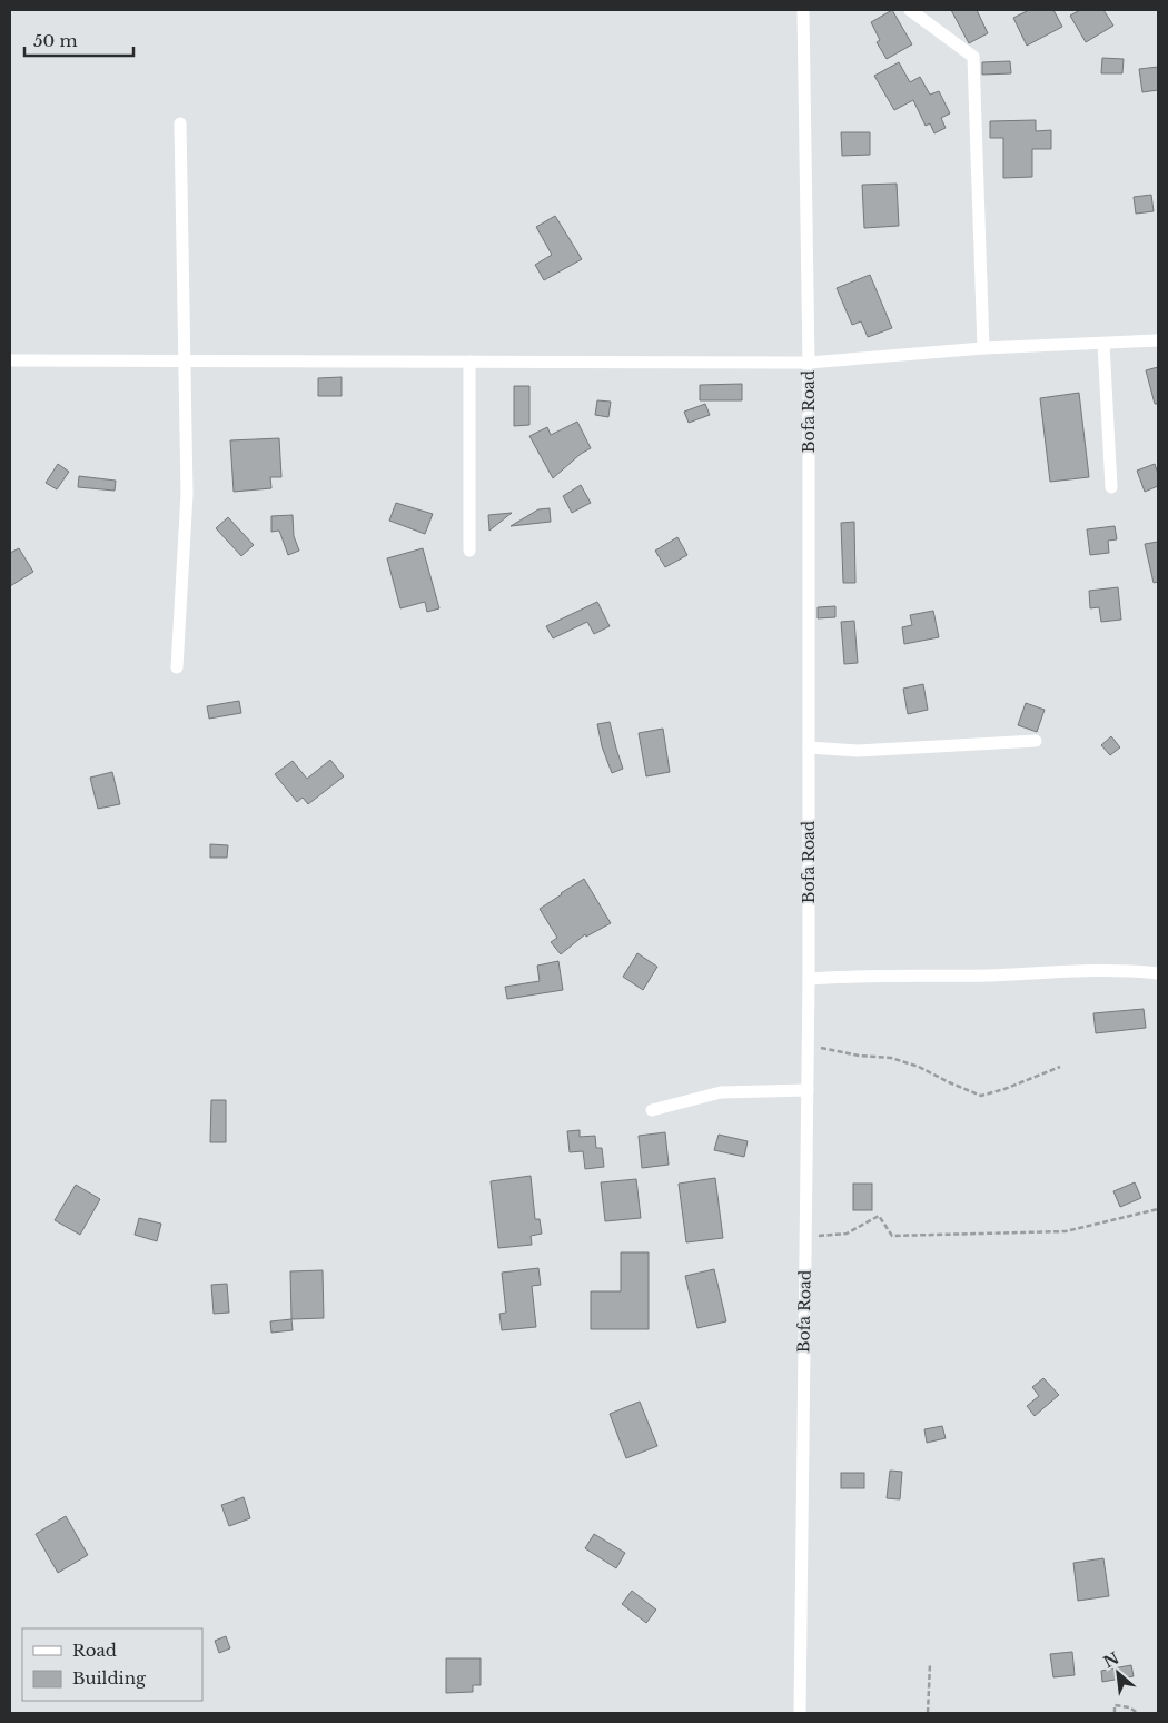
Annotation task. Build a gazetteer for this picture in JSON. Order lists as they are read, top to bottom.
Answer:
{
  "streets": {
    "street": ["Bofa Road"]
  },
  "legend": ["Road", "Building"],
  "scale_bar": "50 m",
  "north": "top left"
}
